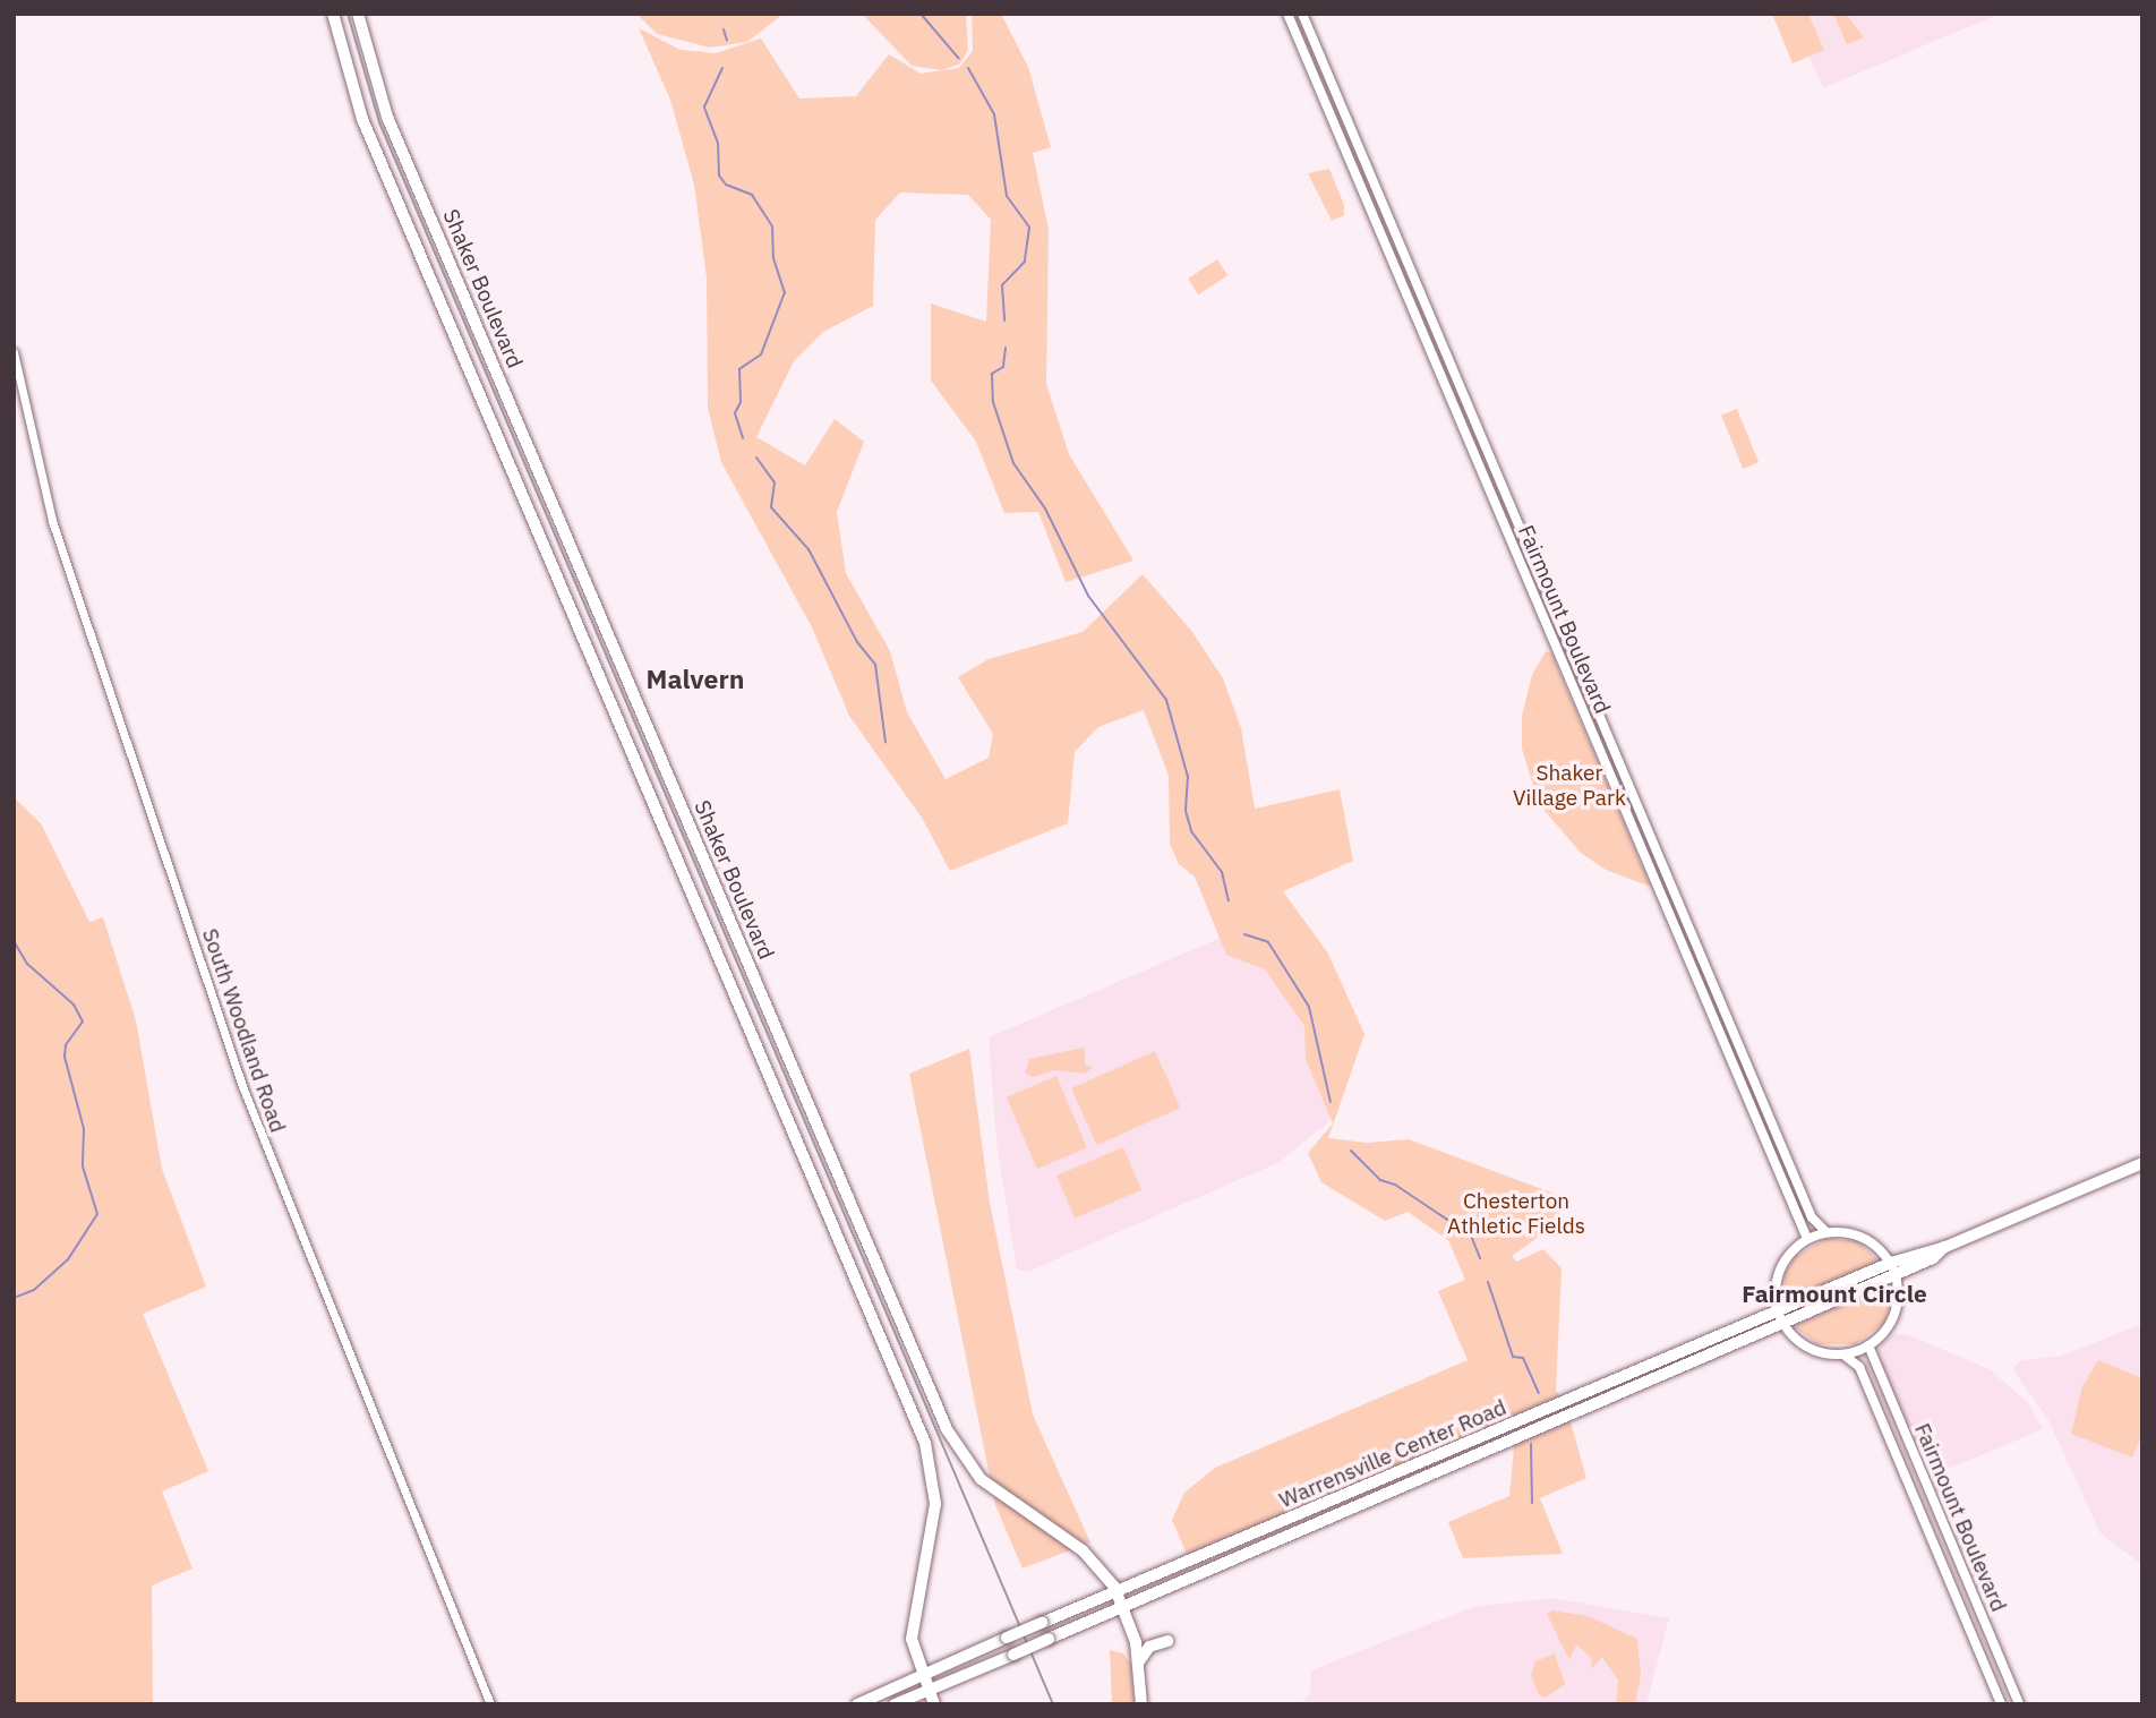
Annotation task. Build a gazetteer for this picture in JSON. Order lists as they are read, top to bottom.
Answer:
{
  "streets": {
    "main road": ["Shaker Boulevard", "Fairmount Boulevard", "Warrensville Center Road"],
    "street": ["South Woodland Road"]
  },
  "crossings": [
    ["Shaker Boulevard", "Warrensville Center Road"]
  ],
  "districts": ["Malvern", "Fairmount Circle"],
  "parks": ["Shaker Village Park", "Chesterton Athletic Fields"]
}
